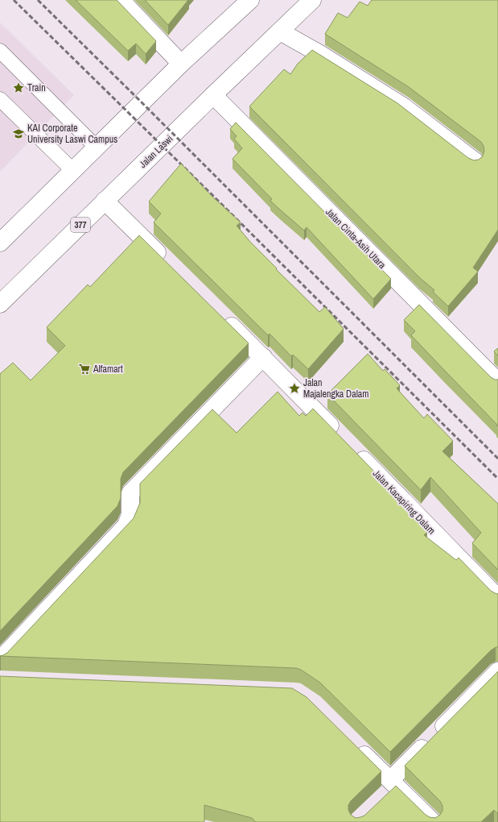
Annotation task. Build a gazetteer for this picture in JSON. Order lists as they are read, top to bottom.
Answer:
{
  "streets": {
    "street": [
      "Jalan Laswi",
      "377",
      "Jalan Cinta-Asih Utara",
      "Jalan Kacapiring Dalam"
    ]
  },
  "crossings": [
    ["Jalan Laswi", "Jalan Cinta-Asih Utara"]
  ],
  "places": {
    "place": ["Train", "Jalan Majalengka Dalam"],
    "school or university": ["KAI Corporate University Laswi Campus"],
    "supermarket": ["Alfamart"]
  }
}
